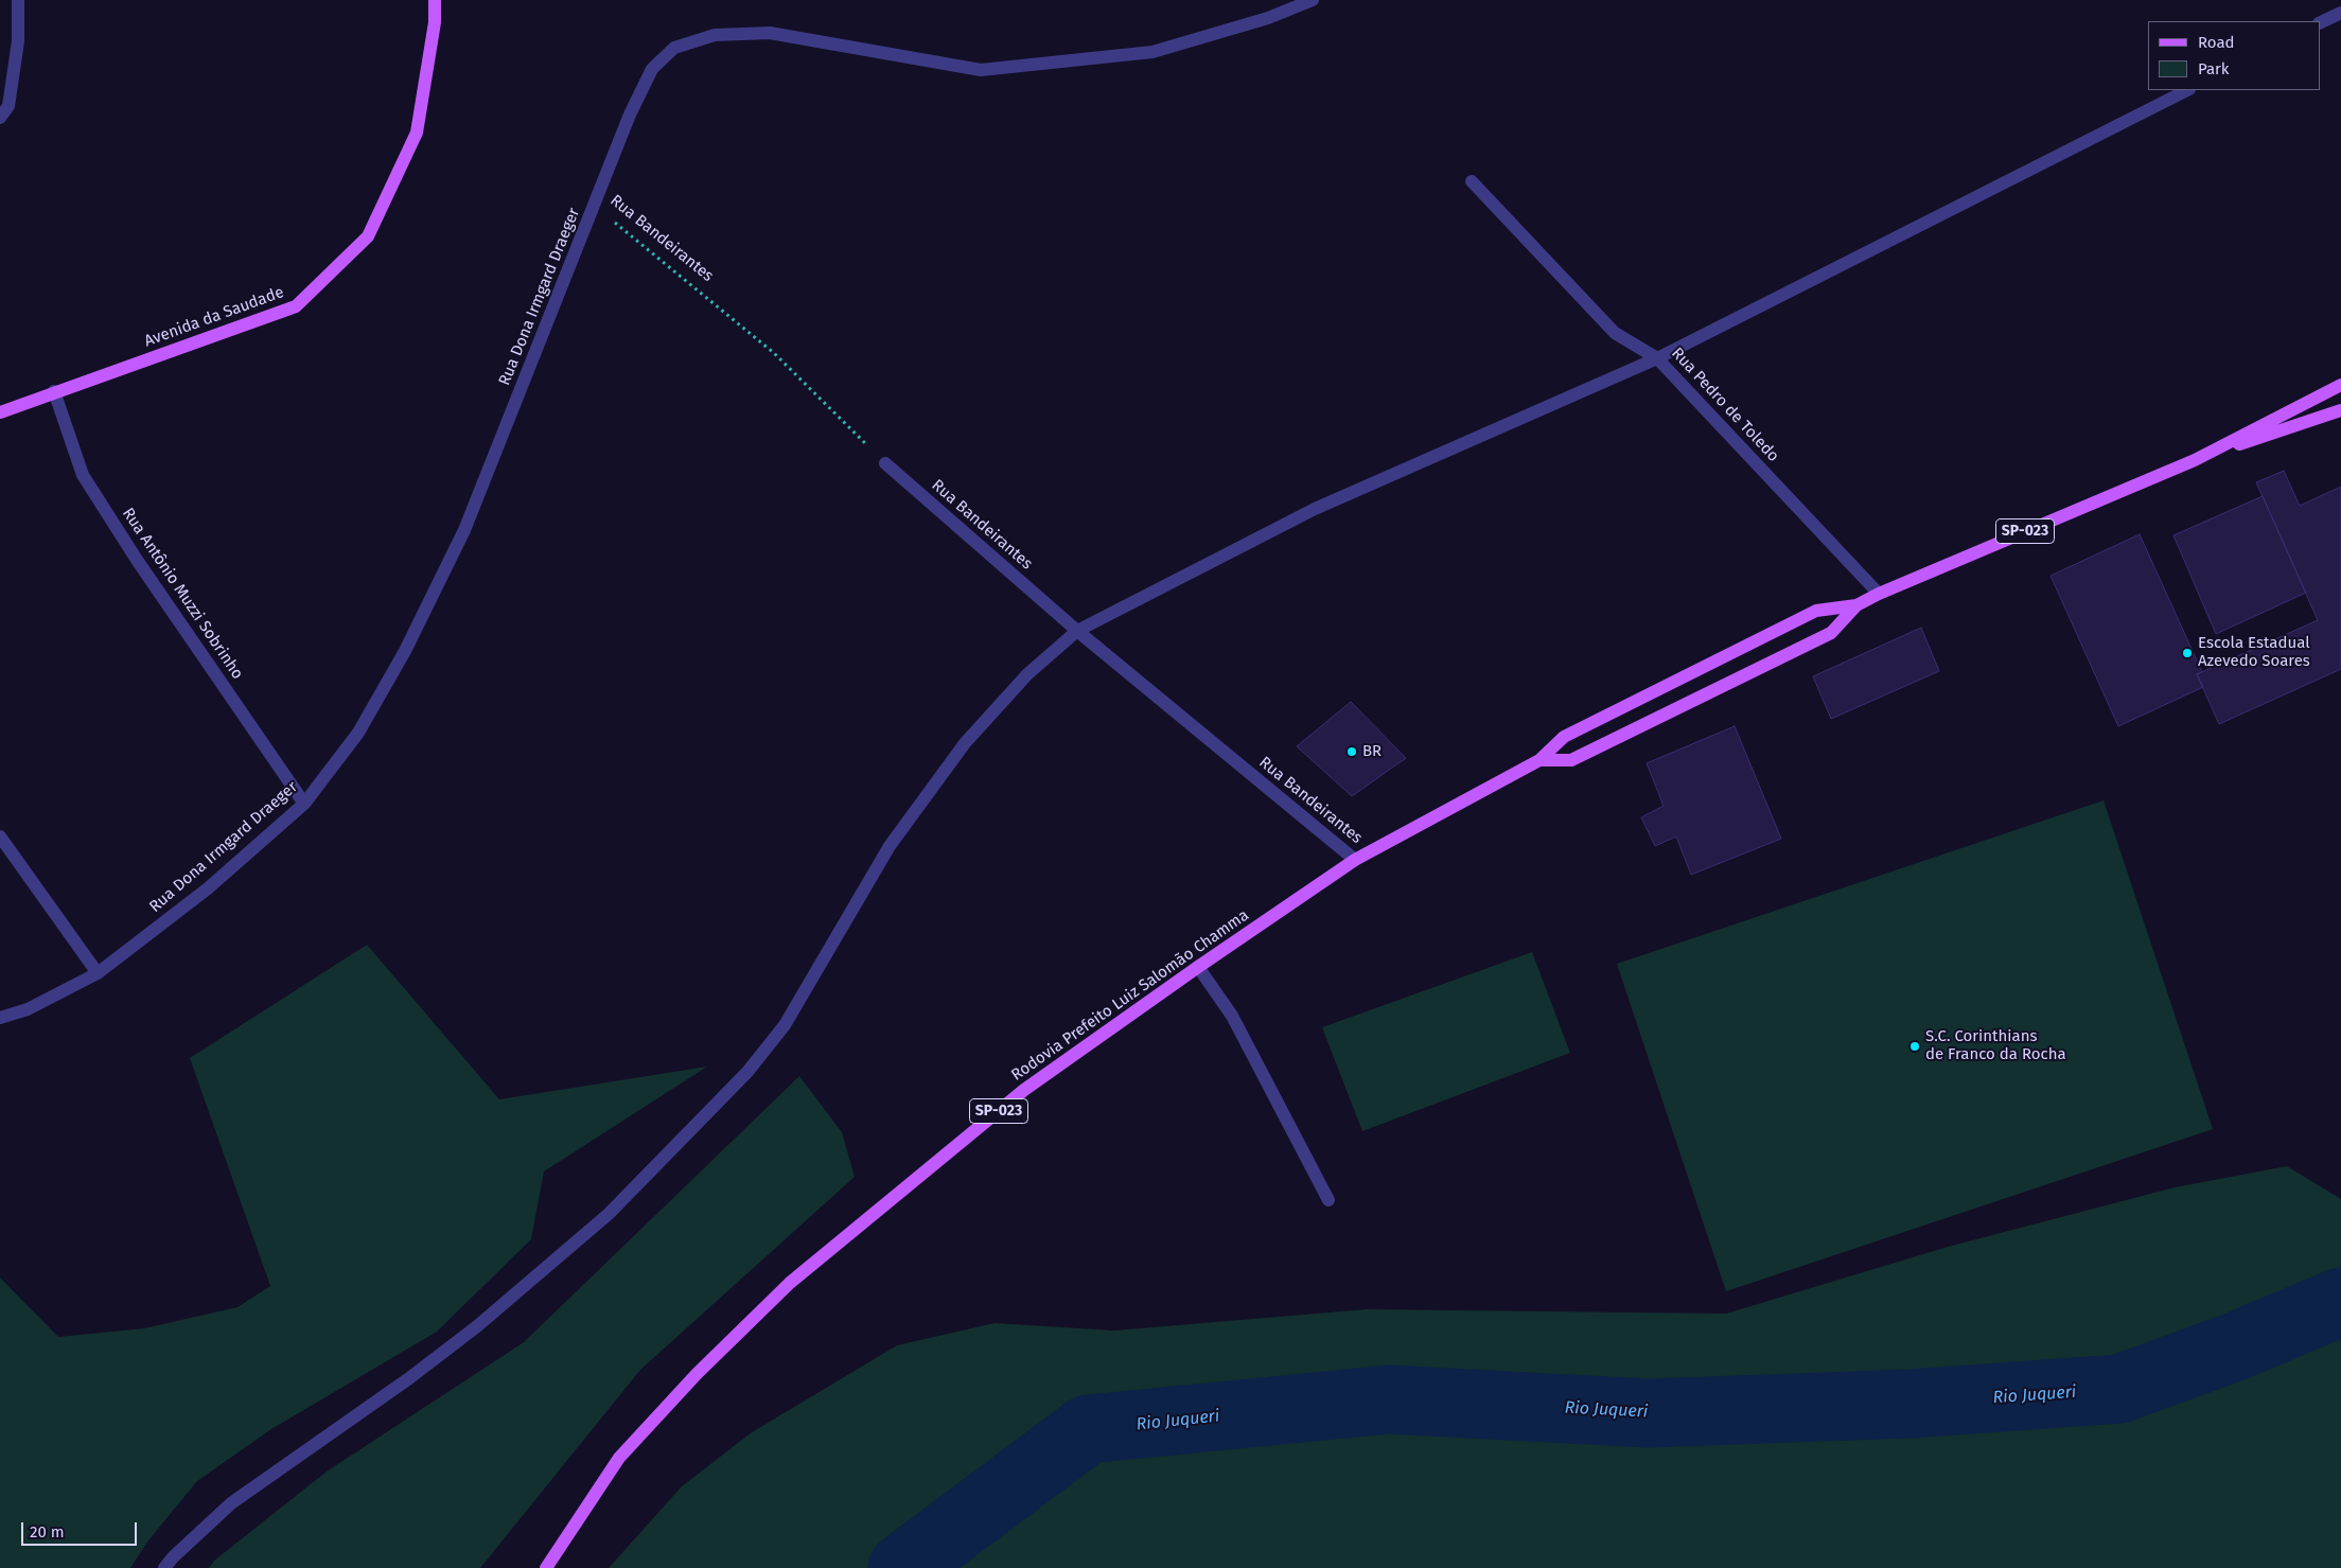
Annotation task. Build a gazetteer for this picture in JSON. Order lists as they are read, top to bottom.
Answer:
{
  "streets": {
    "main road": ["Avenida da Saudade", "SP-023", "Rodovia Prefeito Luiz Salomão Chamma"],
    "street": [
      "Rua Bandeirantes",
      "Rua Dona Irmgard Draeger",
      "Rua Pedro de Toledo",
      "Rua Antônio Muzzi Sobrinho"
    ]
  },
  "crossings": [
    ["Rua Bandeirantes", "Rua Dona Irmgard Draeger"],
    ["Rua Bandeirantes", "Rodovia Prefeito Luiz Salomão Chamma"],
    ["Rua Dona Irmgard Draeger", "Rua Antônio Muzzi Sobrinho"],
    ["Avenida da Saudade", "Rua Antônio Muzzi Sobrinho"],
    ["Rua Pedro de Toledo", "Rodovia Prefeito Luiz Salomão Chamma"]
  ],
  "water": ["Rio Juqueri"],
  "places": ["Escola Estadual Azevedo Soares", "BR", "S.C. Corinthians de Franco da Rocha"],
  "legend": ["Road", "Park"],
  "scale_bar": "20 m"
}
